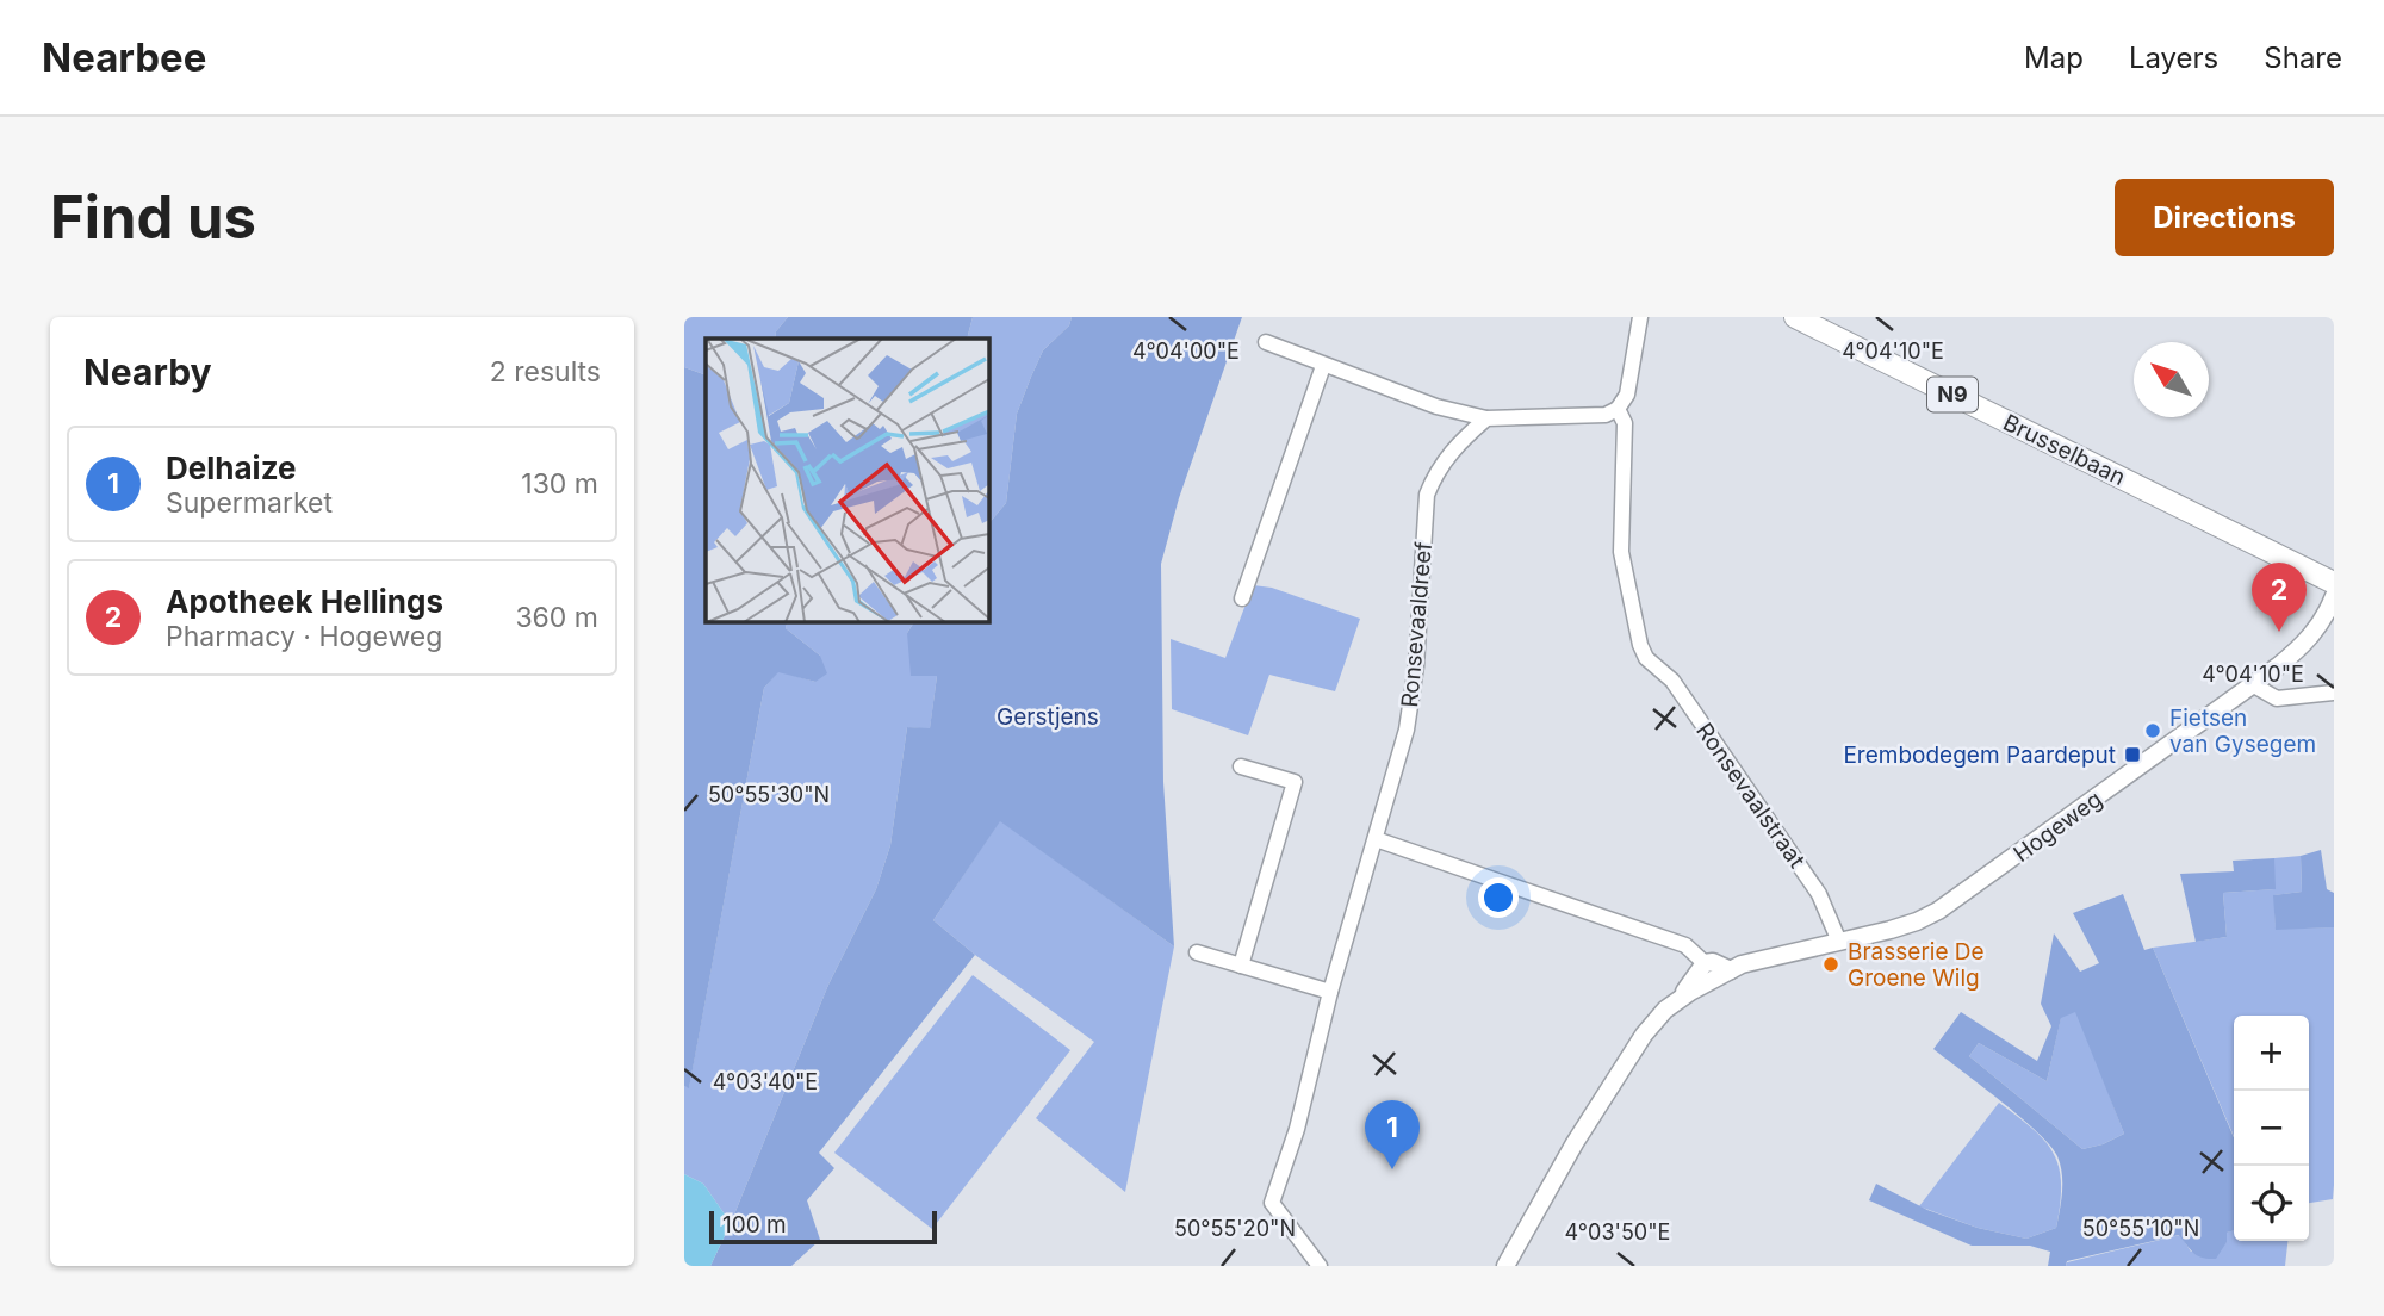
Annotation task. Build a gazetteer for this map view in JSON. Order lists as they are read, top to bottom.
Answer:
{
  "streets": {
    "main road": ["N9", "Brusselbaan"],
    "street": ["Ronsevaaldreef", "Ronsevaalstraat", "Hogeweg"]
  },
  "crossings": [
    ["Ronsevaalstraat", "Hogeweg"]
  ],
  "parks": ["Gerstjens"],
  "places": {
    "other": ["Fietsen van Gysegem", "Brasserie De Groene Wilg"],
    "transit": ["Erembodegem Paardeput"]
  },
  "scale_bar": "100 m",
  "north": "top left",
  "page": {
    "header": "Nearbee",
    "nav": ["Map", "Layers", "Share"],
    "buttons": "Directions",
    "title": "Find us",
    "heading": ["Nearby", "2 results"],
    "list": [
      {
        "mark": "1",
        "name": "Delhaize",
        "note": "Supermarket",
        "value": "130 m"
      },
      {
        "mark": "2",
        "name": "Apotheek Hellings",
        "note": "Pharmacy · Hogeweg",
        "value": "360 m"
      }
    ],
    "pins": ["2", "1"],
    "map_buttons": ["+", "−"],
    "scale": "100 m"
  },
  "coordinates": [
    "4°04'00\"E",
    "4°04'10\"E",
    "50°55'30\"N",
    "4°03'40\"E",
    "50°55'20\"N",
    "50°55'10\"N",
    "4°03'50\"E"
  ]
}
